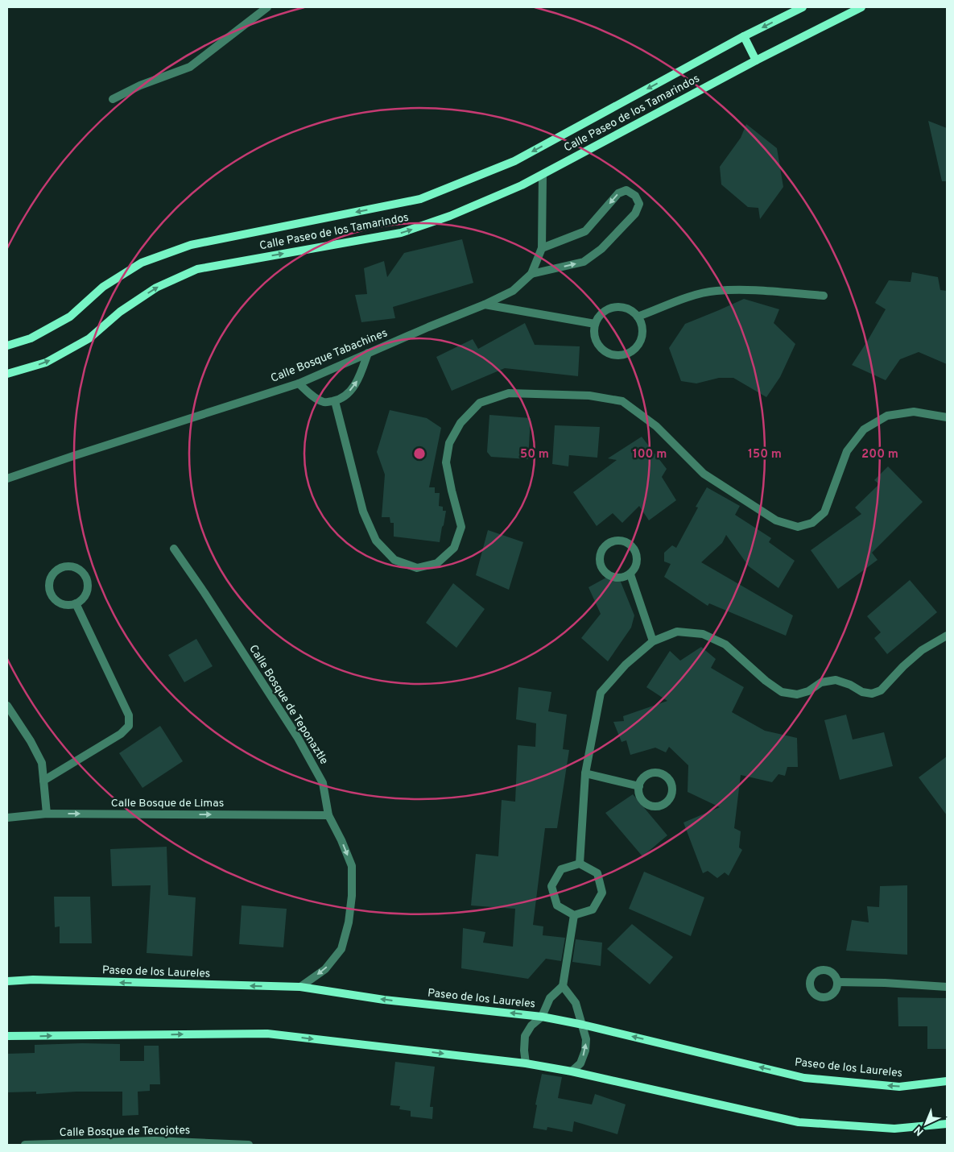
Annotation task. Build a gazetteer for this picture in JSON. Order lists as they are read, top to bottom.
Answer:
{
  "streets": {
    "main road": ["Calle Paseo de los Tamarindos", "Paseo de los Laureles"],
    "street": [
      "Calle Bosque Tabachines",
      "Calle Bosque de Teponaztle",
      "Calle Bosque de Limas",
      "Calle Bosque de Tecojotes"
    ]
  },
  "crossings": [
    ["Calle Paseo de los Tamarindos", "Calle Bosque Tabachines"],
    ["Calle Bosque de Teponaztle", "Calle Bosque de Limas"],
    ["Calle Bosque de Teponaztle", "Paseo de los Laureles"]
  ],
  "one_way": ["Calle Bosque de Limas"],
  "north": "bottom left",
  "rings": [
    "50 m",
    "100 m",
    "150 m",
    "200 m"
  ]
}
